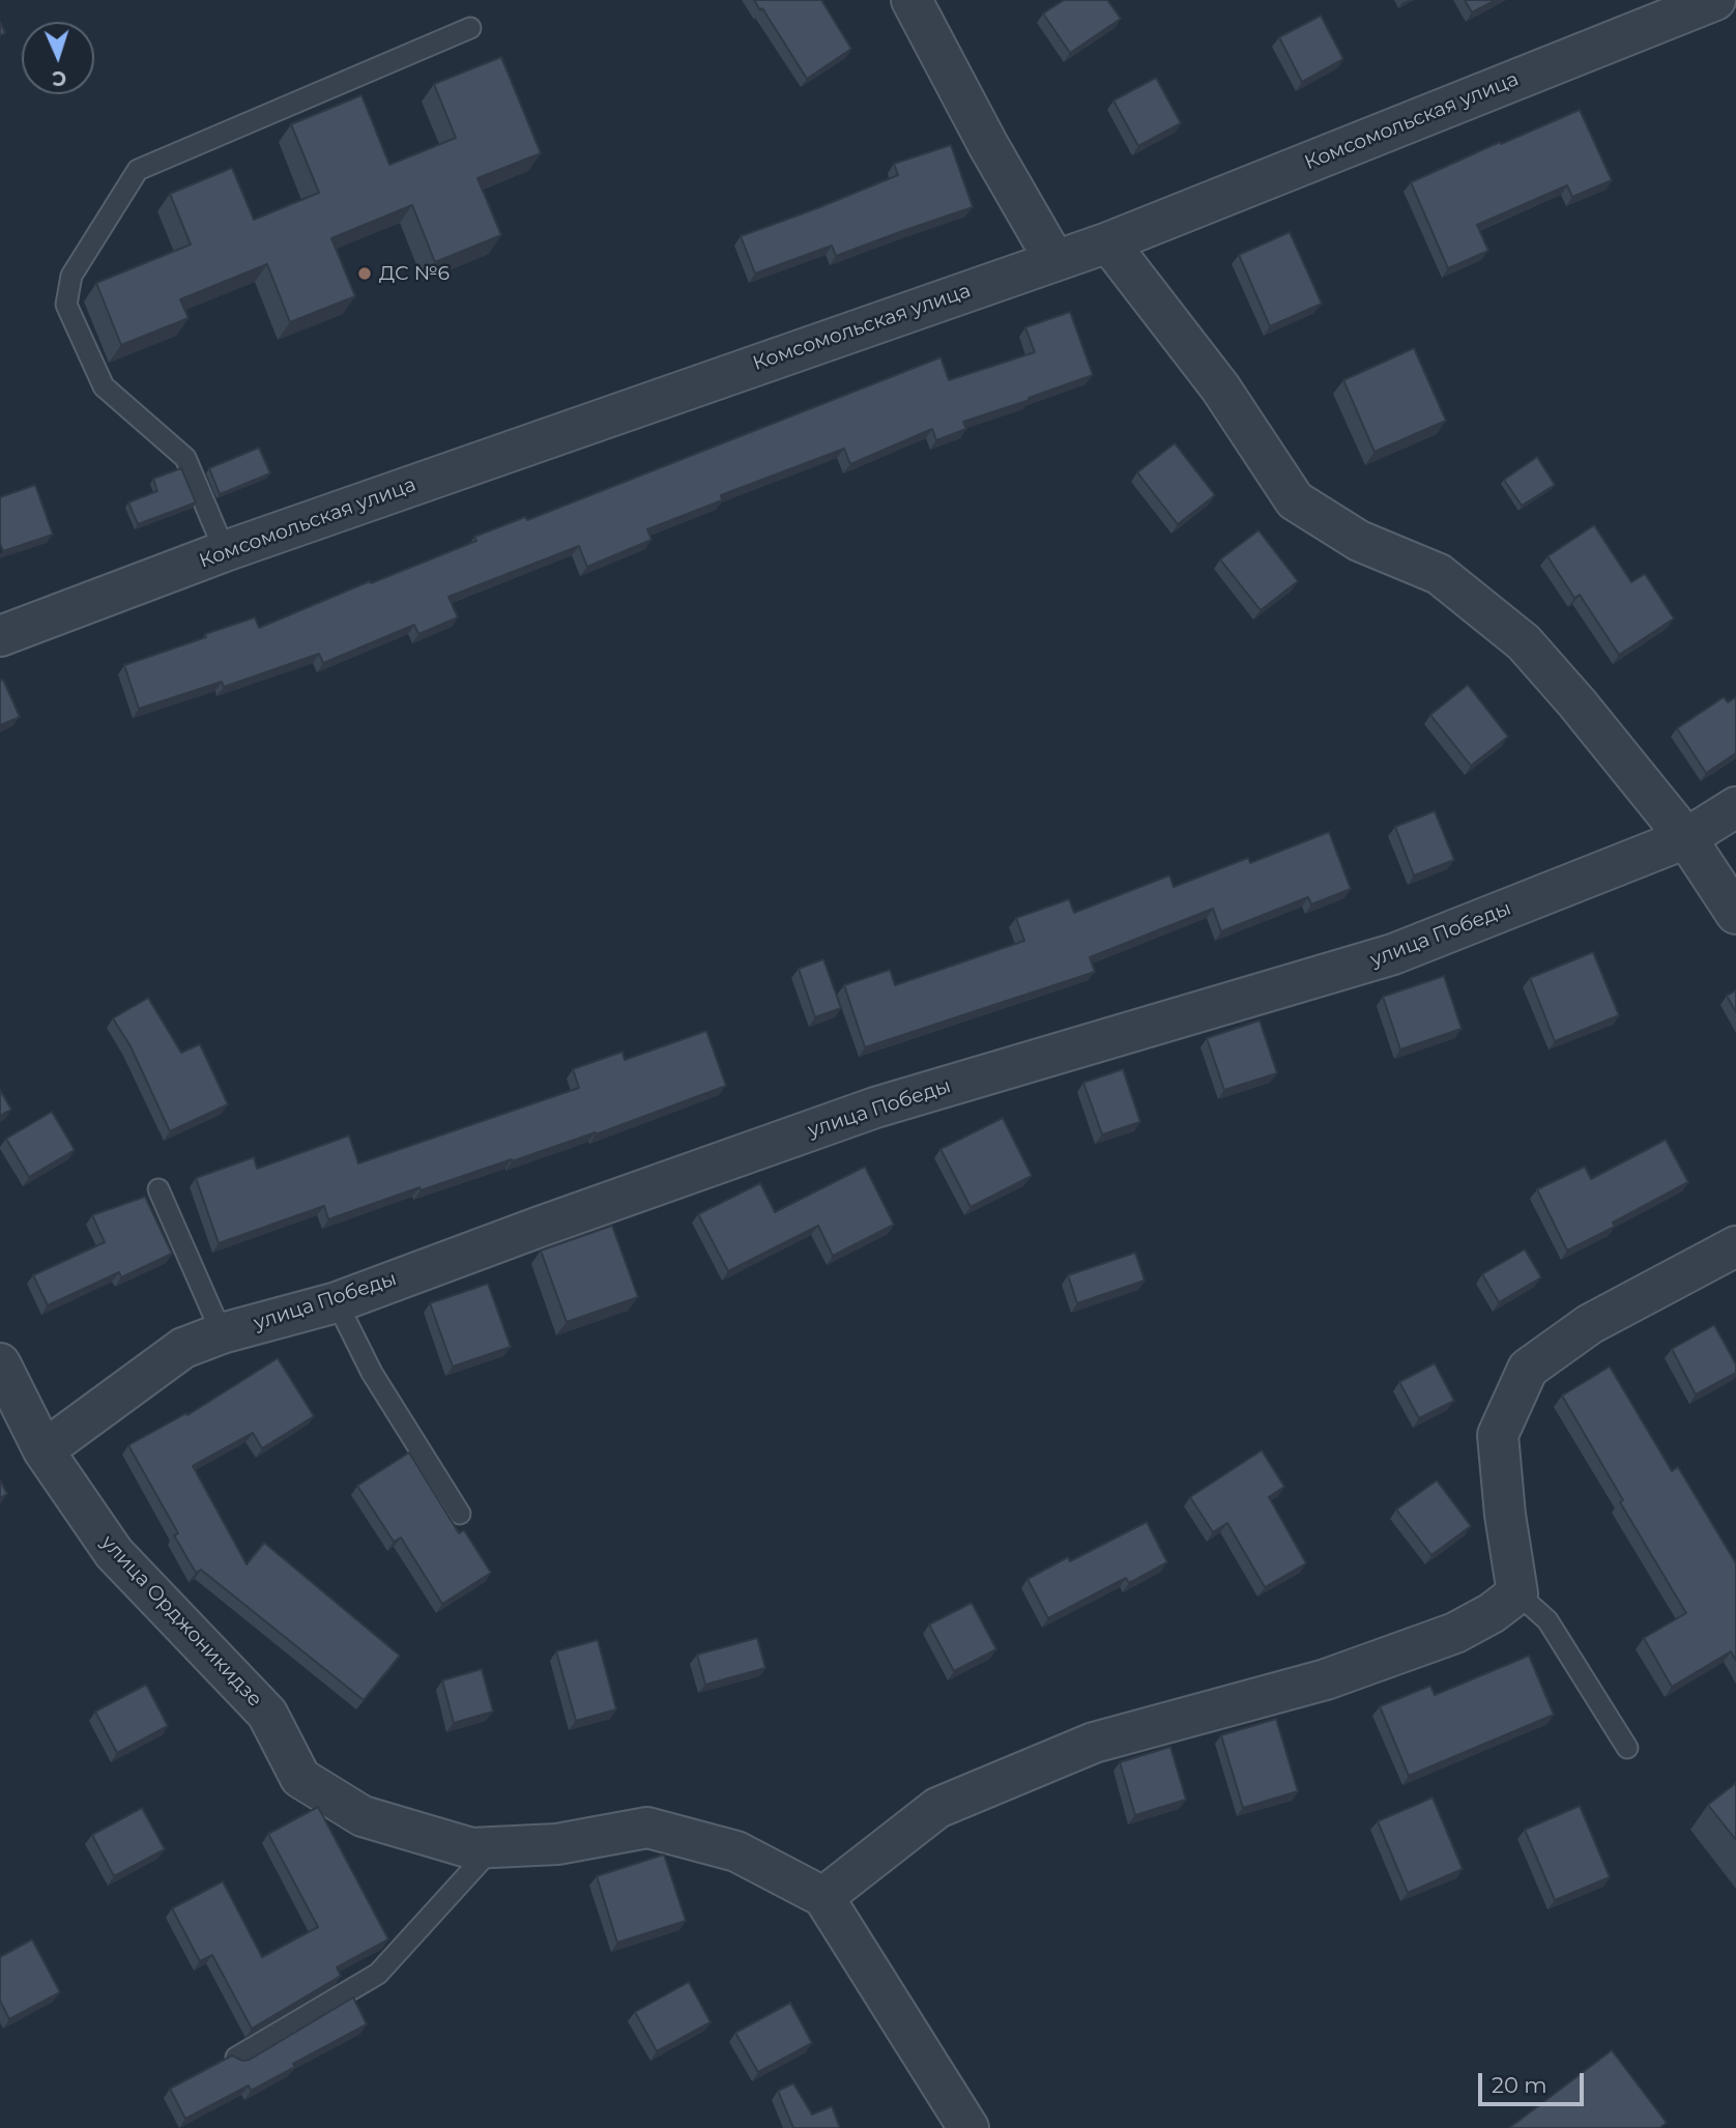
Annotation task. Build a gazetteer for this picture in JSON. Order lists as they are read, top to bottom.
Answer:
{
  "streets": {
    "street": ["Комсомольская улица", "улица Победы", "улица Орджоникидзе"]
  },
  "crossings": [
    ["улица Победы", "улица Орджоникидзе"]
  ],
  "places": ["ДС №6"],
  "scale_bar": "20 m",
  "north": "bottom"
}
